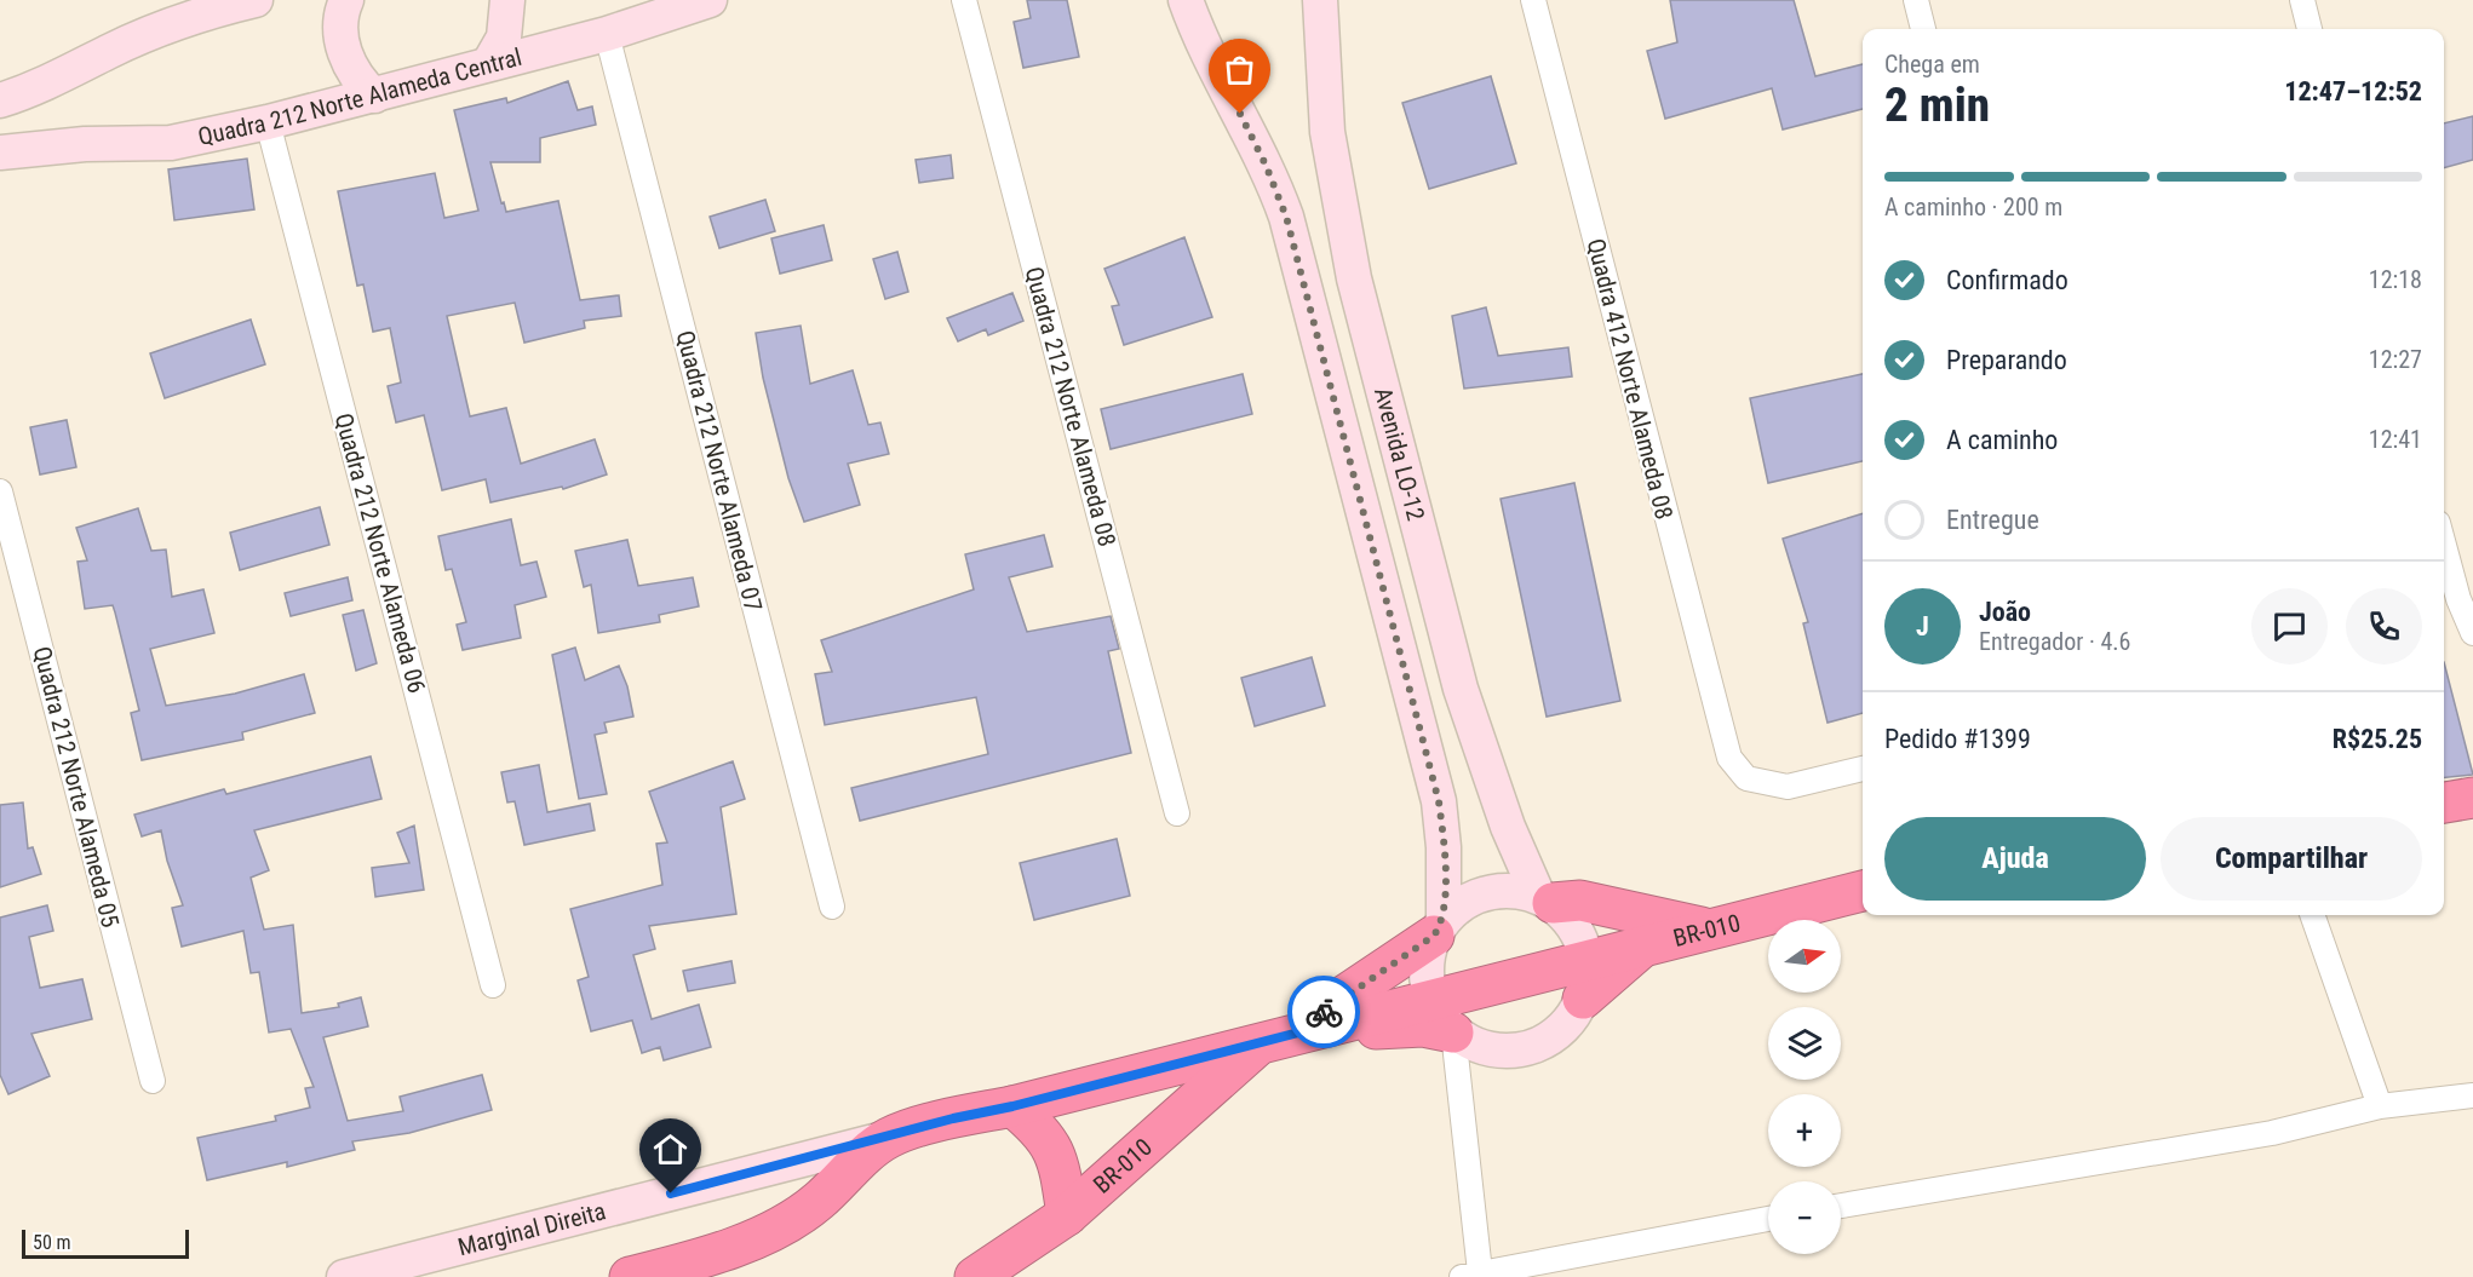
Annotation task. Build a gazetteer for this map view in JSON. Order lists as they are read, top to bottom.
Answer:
{
  "streets": {
    "highway": ["BR-010"],
    "street": [
      "Quadra 212 Norte Alameda Central",
      "Quadra 412 Norte Alameda 08",
      "Quadra 212 Norte Alameda 08",
      "Avenida LO-12",
      "Quadra 212 Norte Alameda 07",
      "Quadra 212 Norte Alameda 06",
      "Quadra 212 Norte Alameda 05",
      "Marginal Direita"
    ]
  },
  "crossings": [
    ["Quadra 212 Norte Alameda Central", "Quadra 212 Norte Alameda 07"],
    ["Quadra 212 Norte Alameda Central", "Quadra 212 Norte Alameda 06"],
    ["Avenida LO-12", "BR-010"],
    ["BR-010", "Marginal Direita"]
  ],
  "scale_bar": "50 m",
  "north": "right",
  "page": {
    "heading": ["2 min", "Chega em", "12:47–12:52"],
    "panel": [
      "João",
      "Entregador · 4.6",
      "Pedido #1399",
      "R$25.25"
    ],
    "bar": "A caminho · 200 m",
    "list": [
      ["Confirmado", "12:18"],
      ["Preparando", "12:27"],
      ["A caminho", "12:41"],
      "Entregue"
    ],
    "round": "J",
    "buttons": ["Ajuda", "Compartilhar"],
    "map_buttons": ["+", "−"],
    "scale": "50 m"
  }
}
